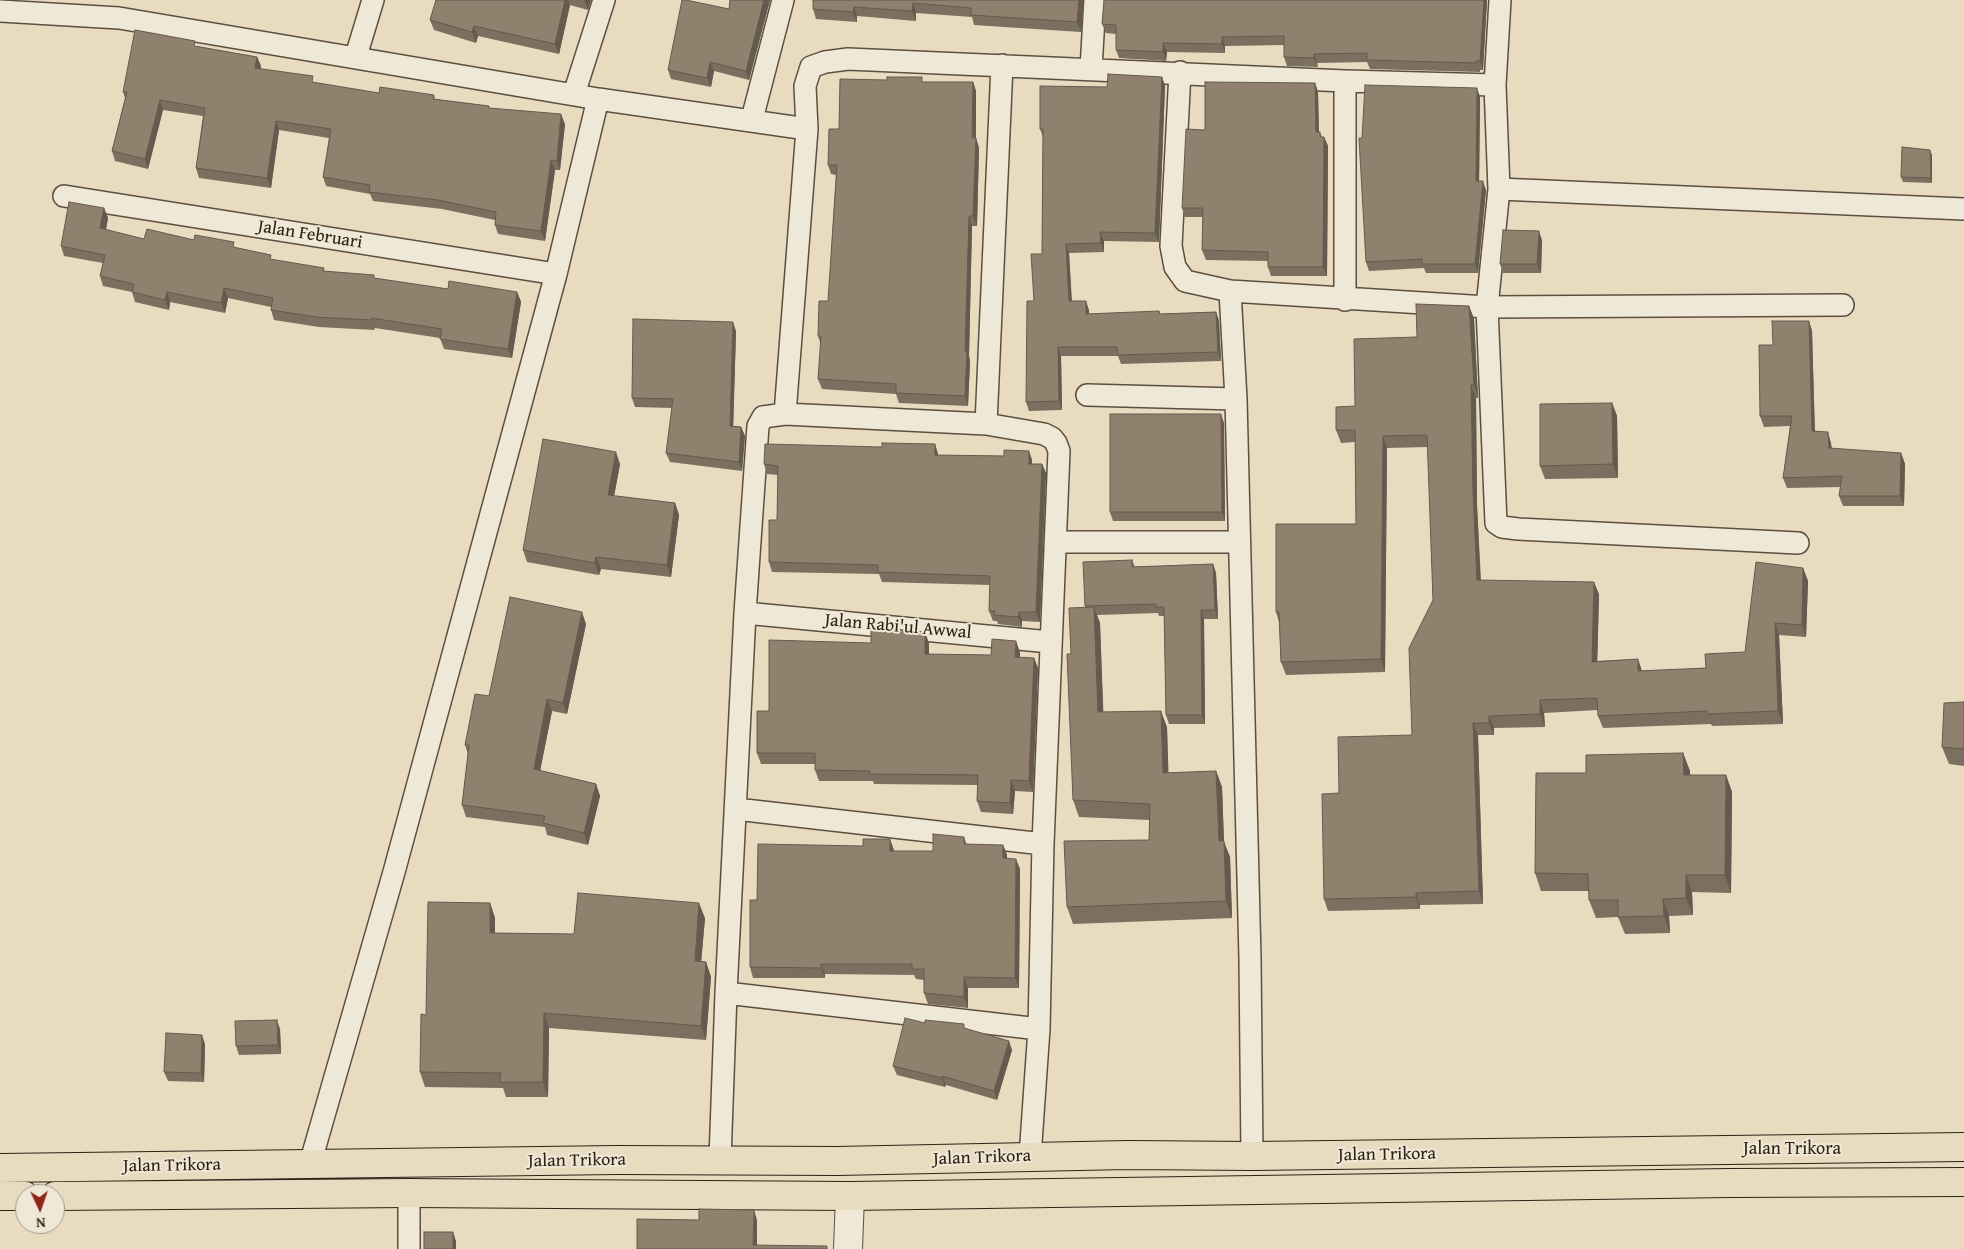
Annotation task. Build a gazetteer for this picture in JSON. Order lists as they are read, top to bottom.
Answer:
{
  "streets": {
    "main road": ["Jalan Trikora"],
    "street": ["Jalan Februari", "Jalan Rabi'ul Awwal"]
  },
  "north": "bottom"
}
